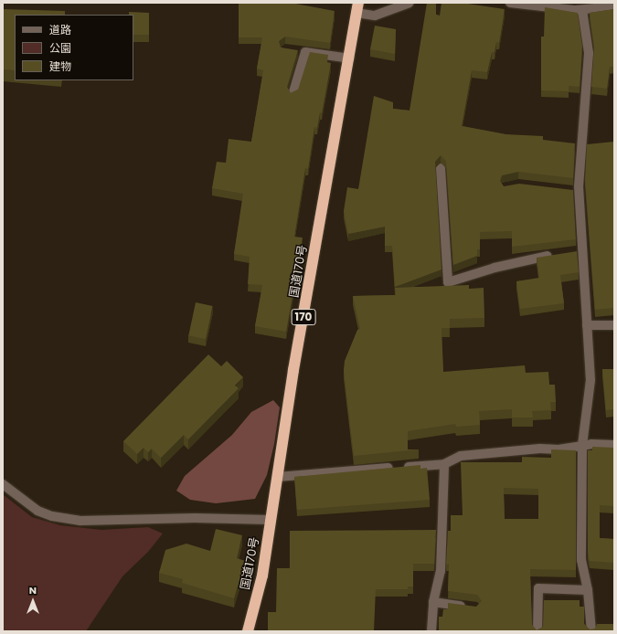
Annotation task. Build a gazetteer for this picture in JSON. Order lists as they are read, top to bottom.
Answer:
{
  "streets": {
    "highway": ["国道170号", "170"]
  },
  "legend": ["道路", "公園", "建物"],
  "north": "top"
}
